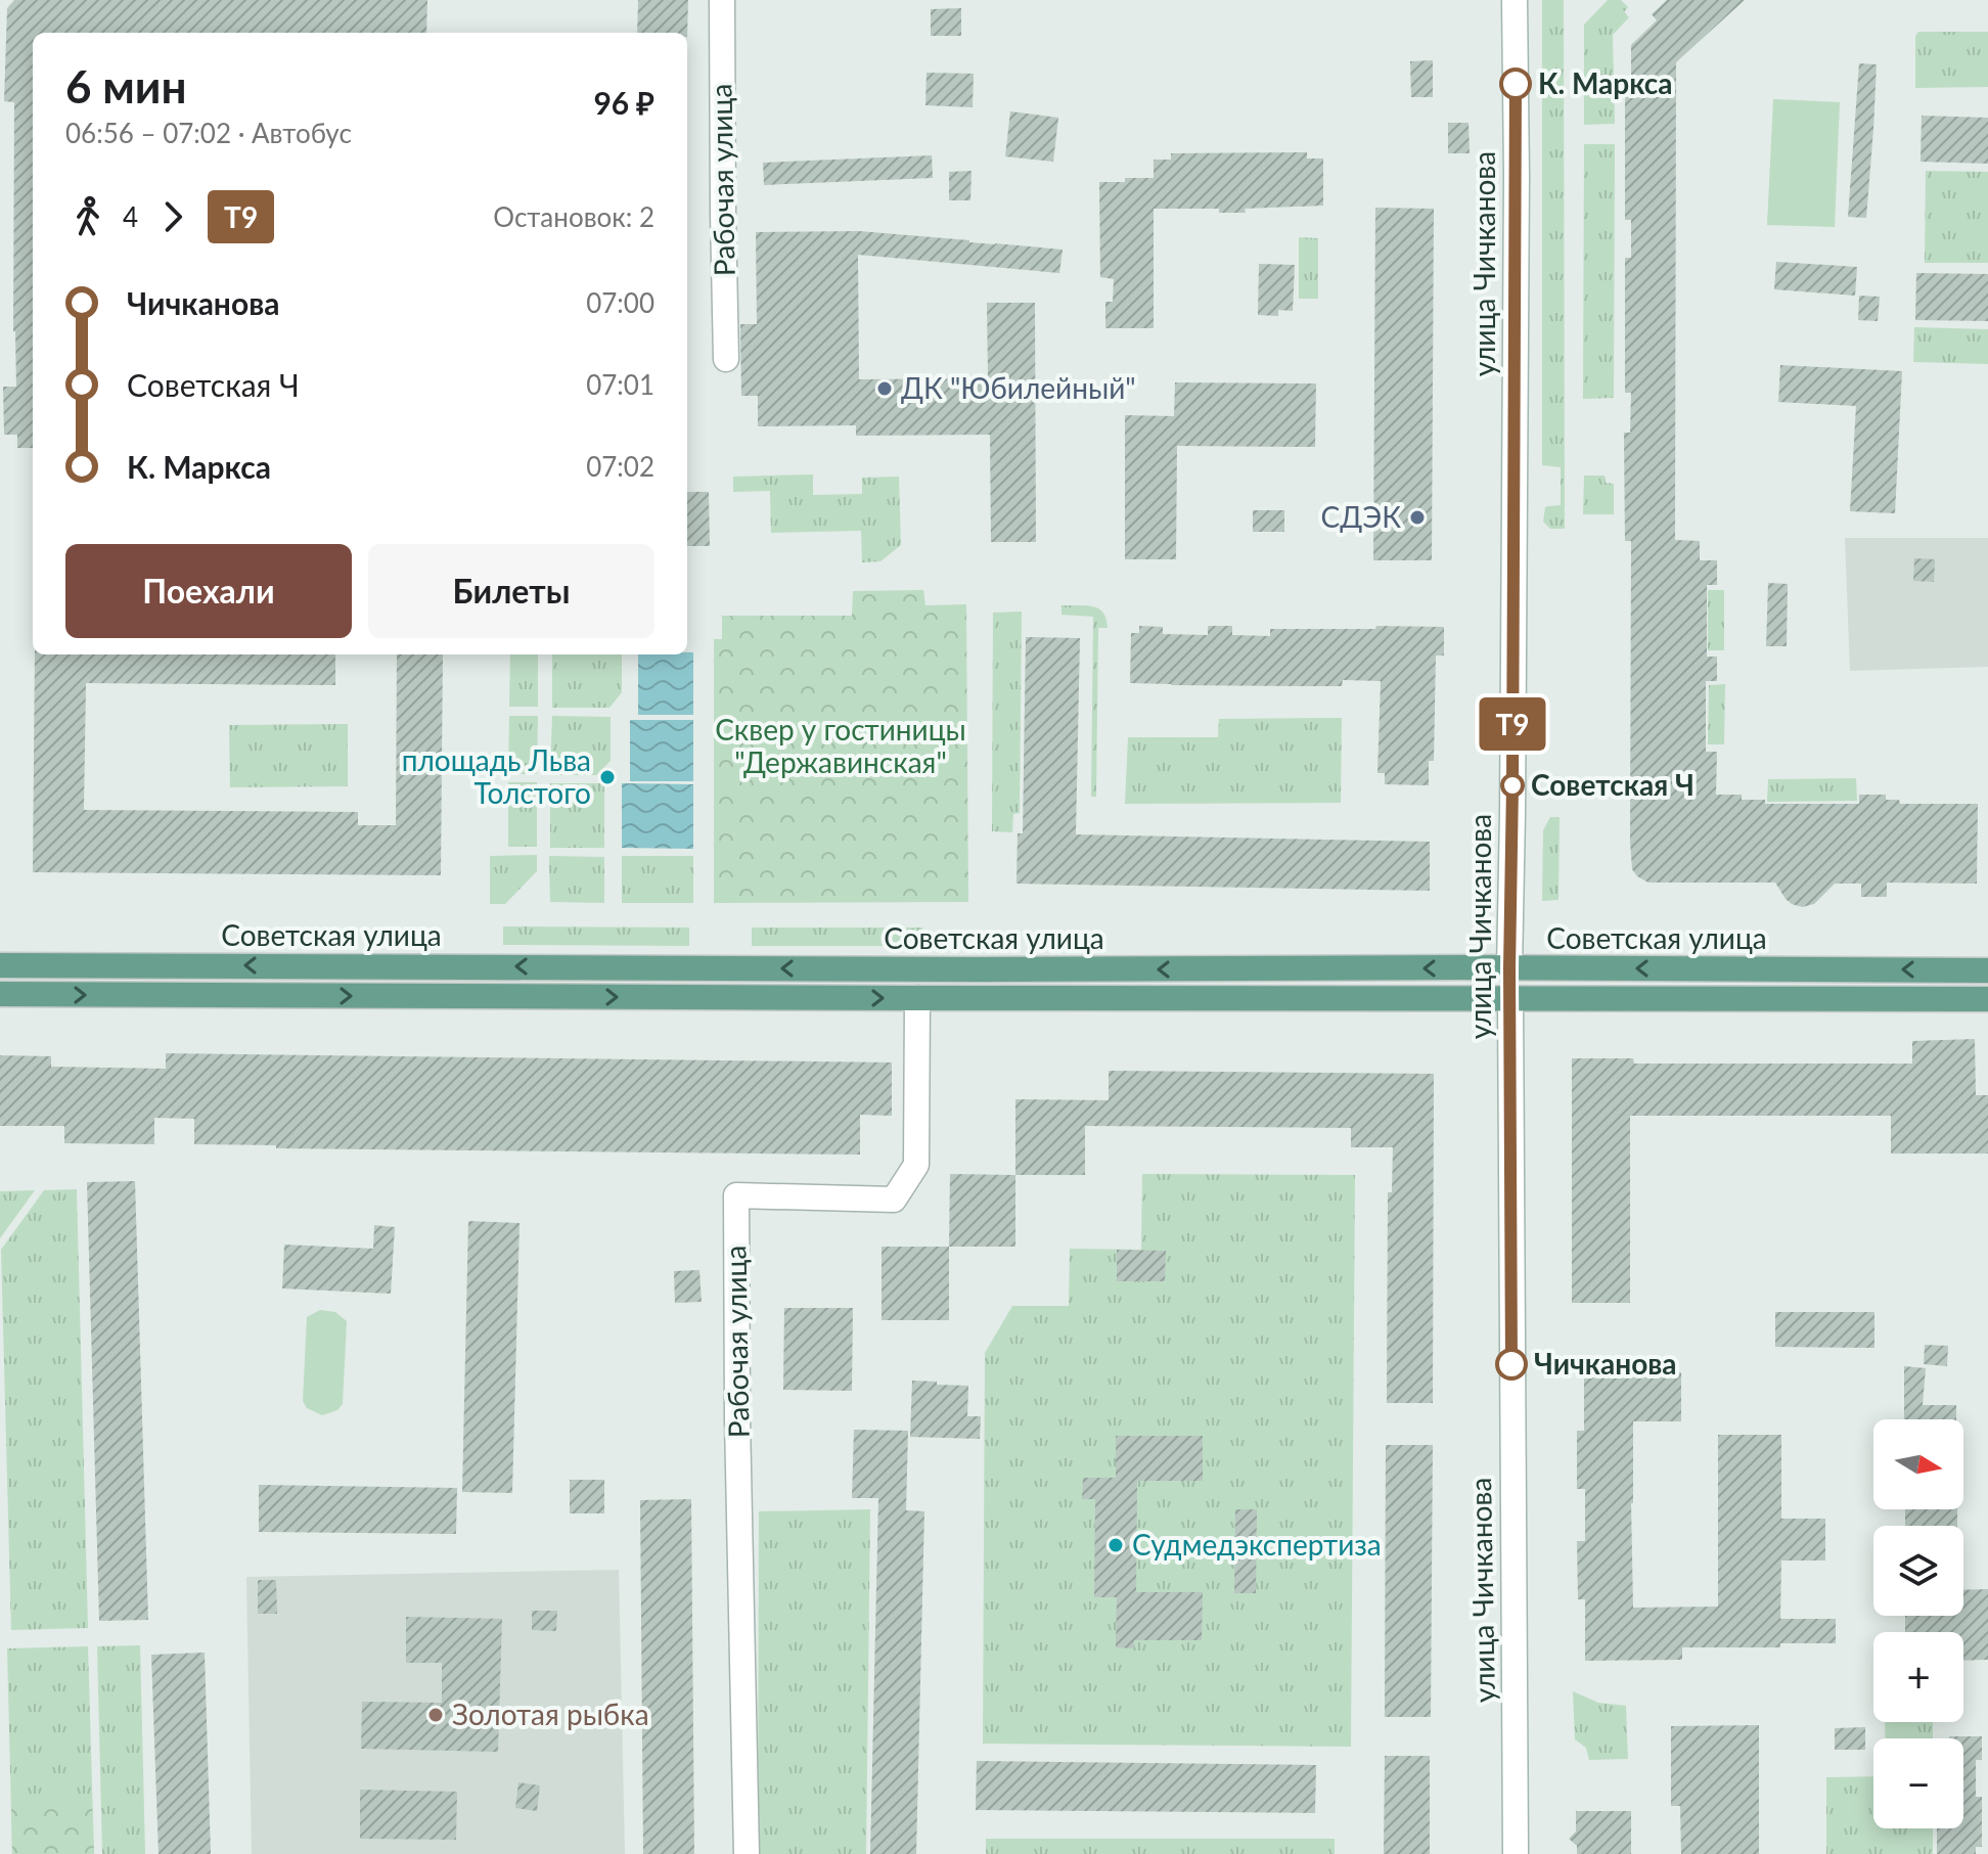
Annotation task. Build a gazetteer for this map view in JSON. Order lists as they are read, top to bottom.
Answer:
{
  "streets": {
    "main road": ["Рабочая улица", "улица Чичканова", "Советская улица"]
  },
  "crossings": [
    ["улица Чичканова", "Советская улица"]
  ],
  "parks": ["Сквер у гостиницы \"Державинская\""],
  "places": [
    "К. Маркса",
    "ДК \"Юбилейный\"",
    "СДЭК",
    "площадь Льва Толстого",
    "Советская Ч",
    "Чичканова",
    "Судмедэкспертиза",
    "Золотая рыбка"
  ],
  "lines": ["bus line Т9"],
  "north": "right",
  "page": {
    "on_map": "Т9",
    "heading": ["6 мин", "06:56 – 07:02 · Автобус", "96 ₽"],
    "legs": ["4", "Т9", "Остановок: 2"],
    "list": [
      {
        "name": "Чичканова",
        "value": "07:00"
      },
      {
        "name": "Советская Ч",
        "value": "07:01"
      },
      {
        "name": "К. Маркса",
        "value": "07:02"
      }
    ],
    "buttons": ["Поехали", "Билеты"],
    "map_buttons": ["+", "−"]
  }
}
